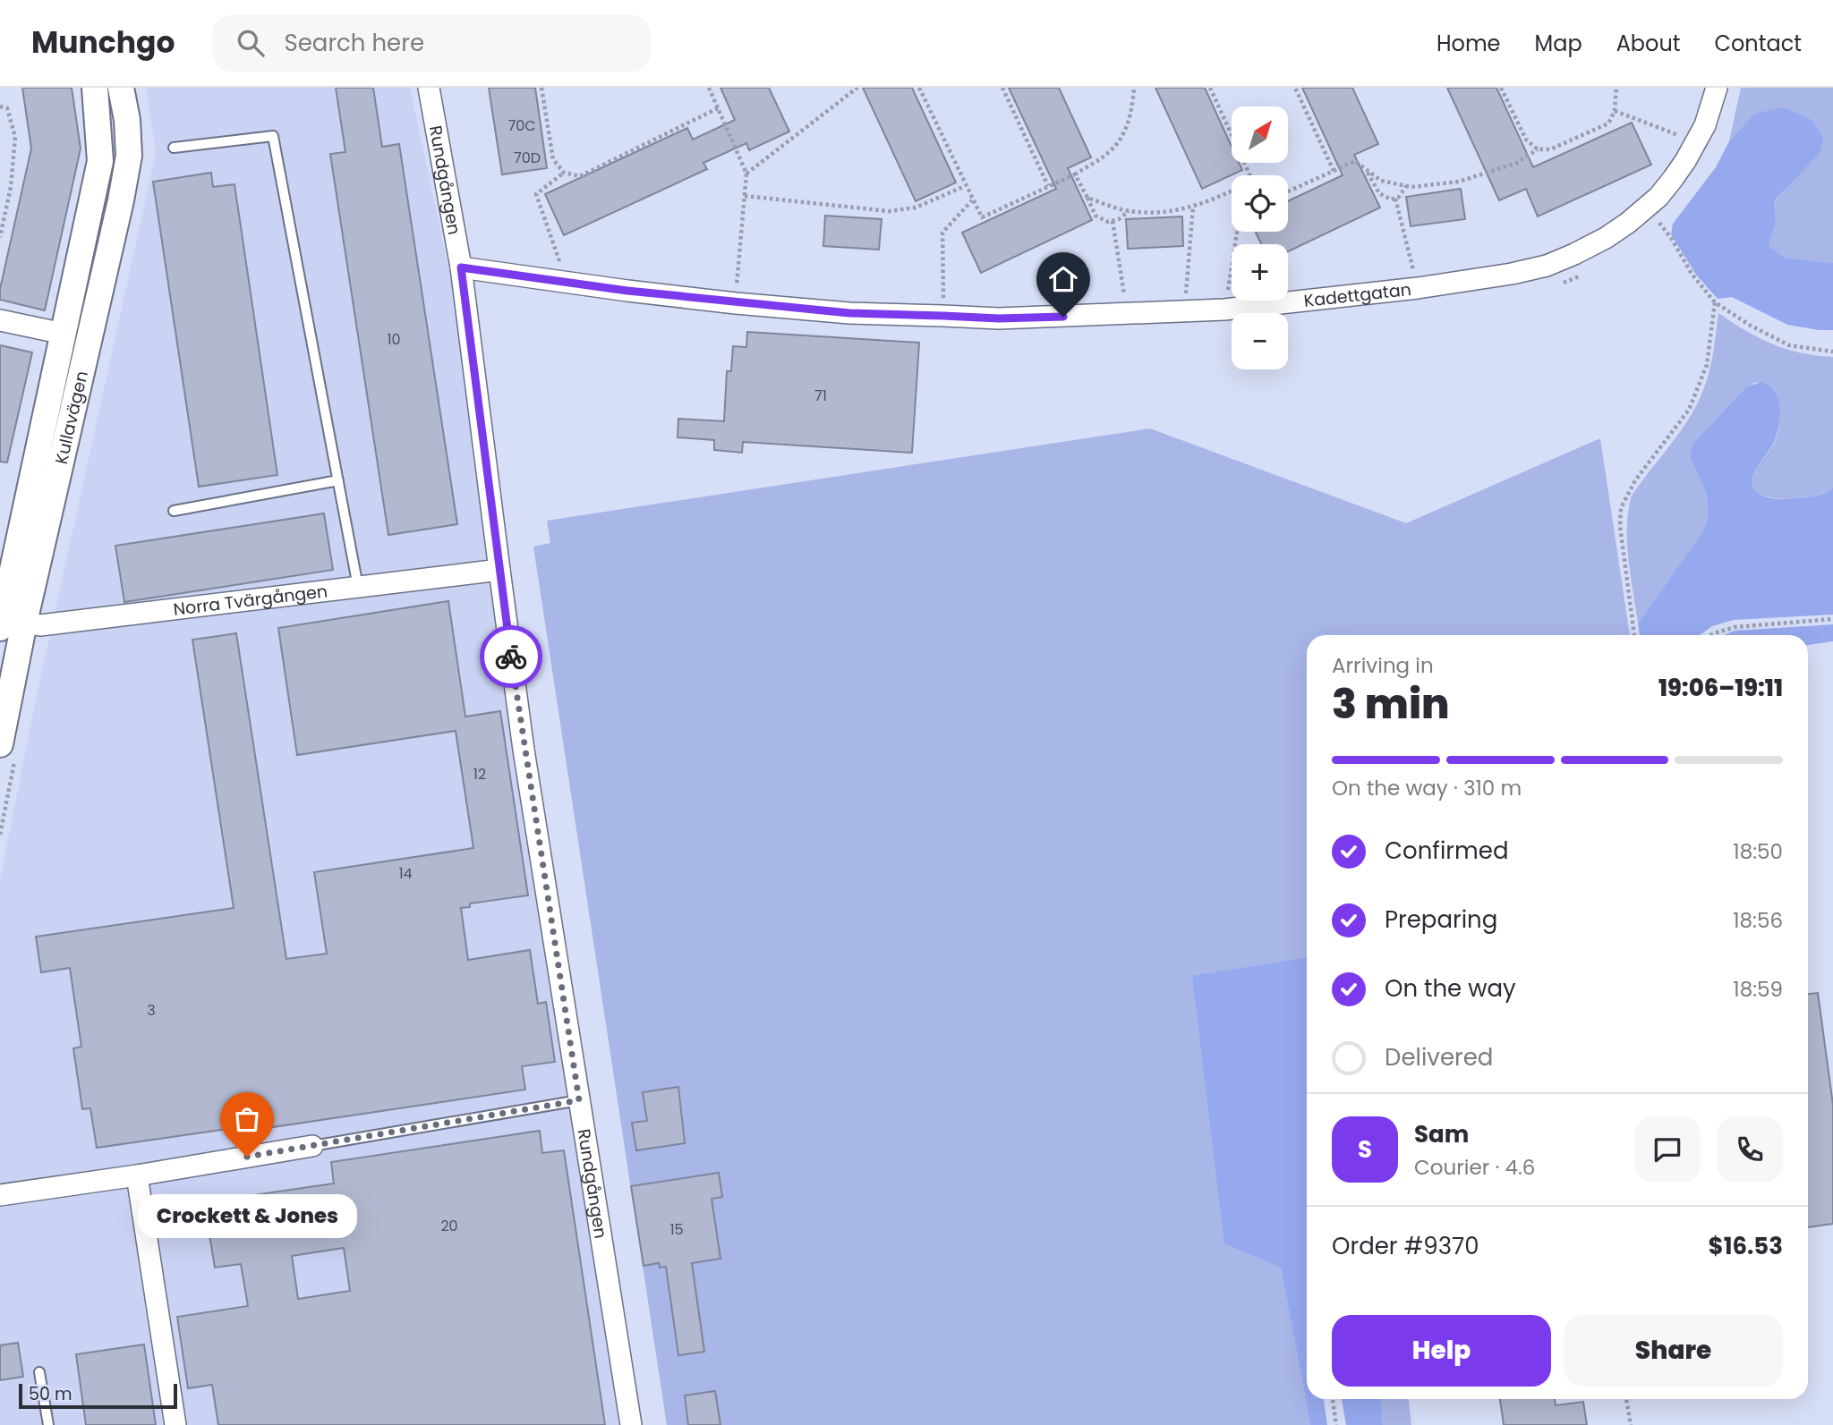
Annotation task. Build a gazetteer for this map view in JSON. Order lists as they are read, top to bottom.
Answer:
{
  "streets": {
    "street": [
      "Rundgången",
      "Kadettgatan",
      "Kullavägen",
      "Norra Tvärgången"
    ]
  },
  "crossings": [
    ["Rundgången", "Kadettgatan"],
    ["Rundgången", "Norra Tvärgången"],
    ["Kullavägen", "Norra Tvärgången"]
  ],
  "places": ["Crockett & Jones"],
  "house_numbers": [
    "70C",
    "70D",
    "10",
    "71",
    "12",
    "14",
    "3",
    "20",
    "15"
  ],
  "scale_bar": "50 m",
  "north": "top right",
  "page": {
    "header": "Munchgo",
    "search": "Search here",
    "nav": [
      "Home",
      "Map",
      "About",
      "Contact"
    ],
    "map_buttons": ["+", "−"],
    "heading": ["3 min", "Arriving in", "19:06–19:11"],
    "panel": [
      "Sam",
      "Courier · 4.6",
      "Order #9370",
      "$16.53"
    ],
    "bar": "On the way · 310 m",
    "list": [
      ["Confirmed", "18:50"],
      ["Preparing", "18:56"],
      ["On the way", "18:59"],
      "Delivered"
    ],
    "round": "S",
    "bubble": "Crockett & Jones",
    "buttons": ["Help", "Share"],
    "scale": "50 m"
  }
}
